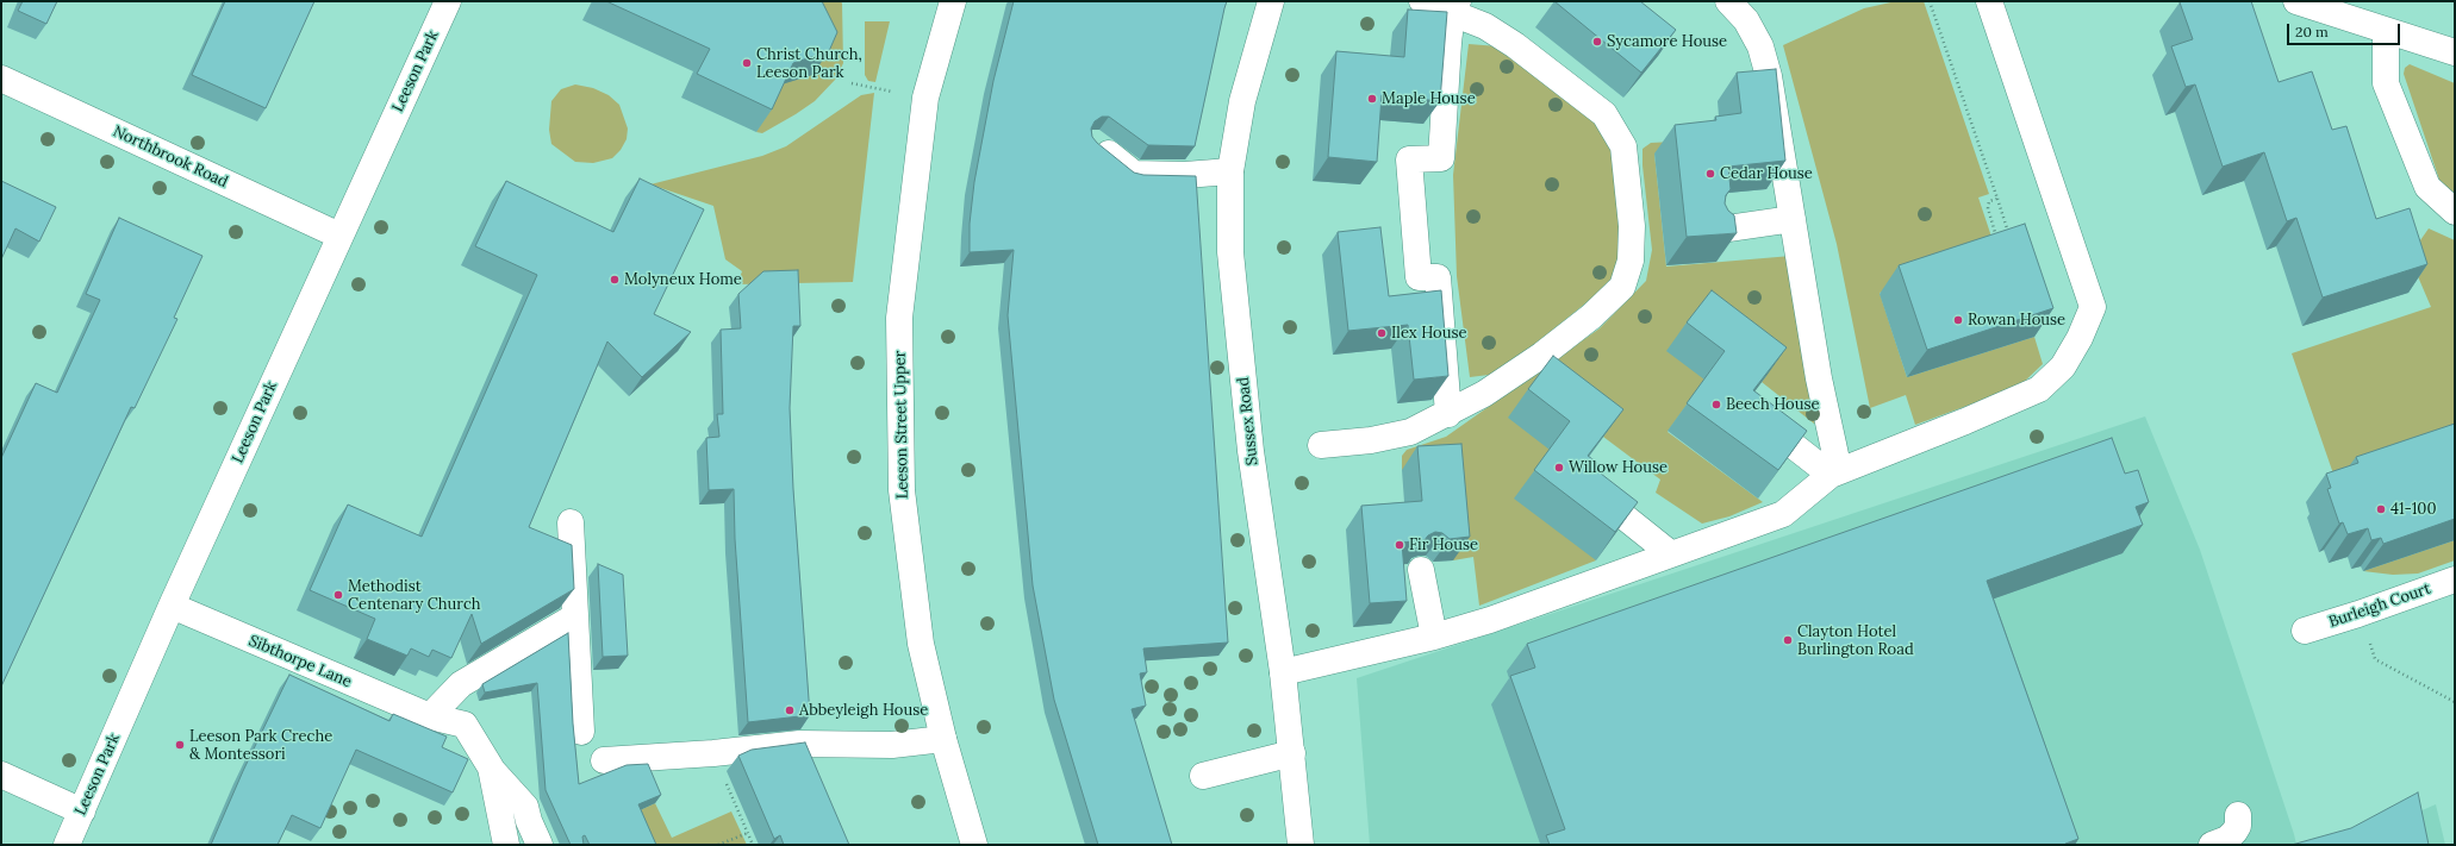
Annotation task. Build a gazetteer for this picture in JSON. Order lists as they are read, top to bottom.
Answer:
{
  "streets": {
    "main road": [
      "Leeson Park",
      "Northbrook Road",
      "Sussex Road",
      "Leeson Street Upper",
      "Burleigh Court",
      "Sibthorpe Lane"
    ]
  },
  "crossings": [
    ["Leeson Park", "Northbrook Road"],
    ["Leeson Park", "Sibthorpe Lane"]
  ],
  "places": [
    "Sycamore House",
    "Christ Church, Leeson Park",
    "Maple House",
    "Cedar House",
    "Molyneux Home",
    "Rowan House",
    "Ilex House",
    "Beech House",
    "Willow House",
    "41-100",
    "Fir House",
    "Methodist Centenary Church",
    "Clayton Hotel Burlington Road",
    "Abbeyleigh House",
    "Leeson Park Creche & Montessori"
  ],
  "scale_bar": "20 m"
}
